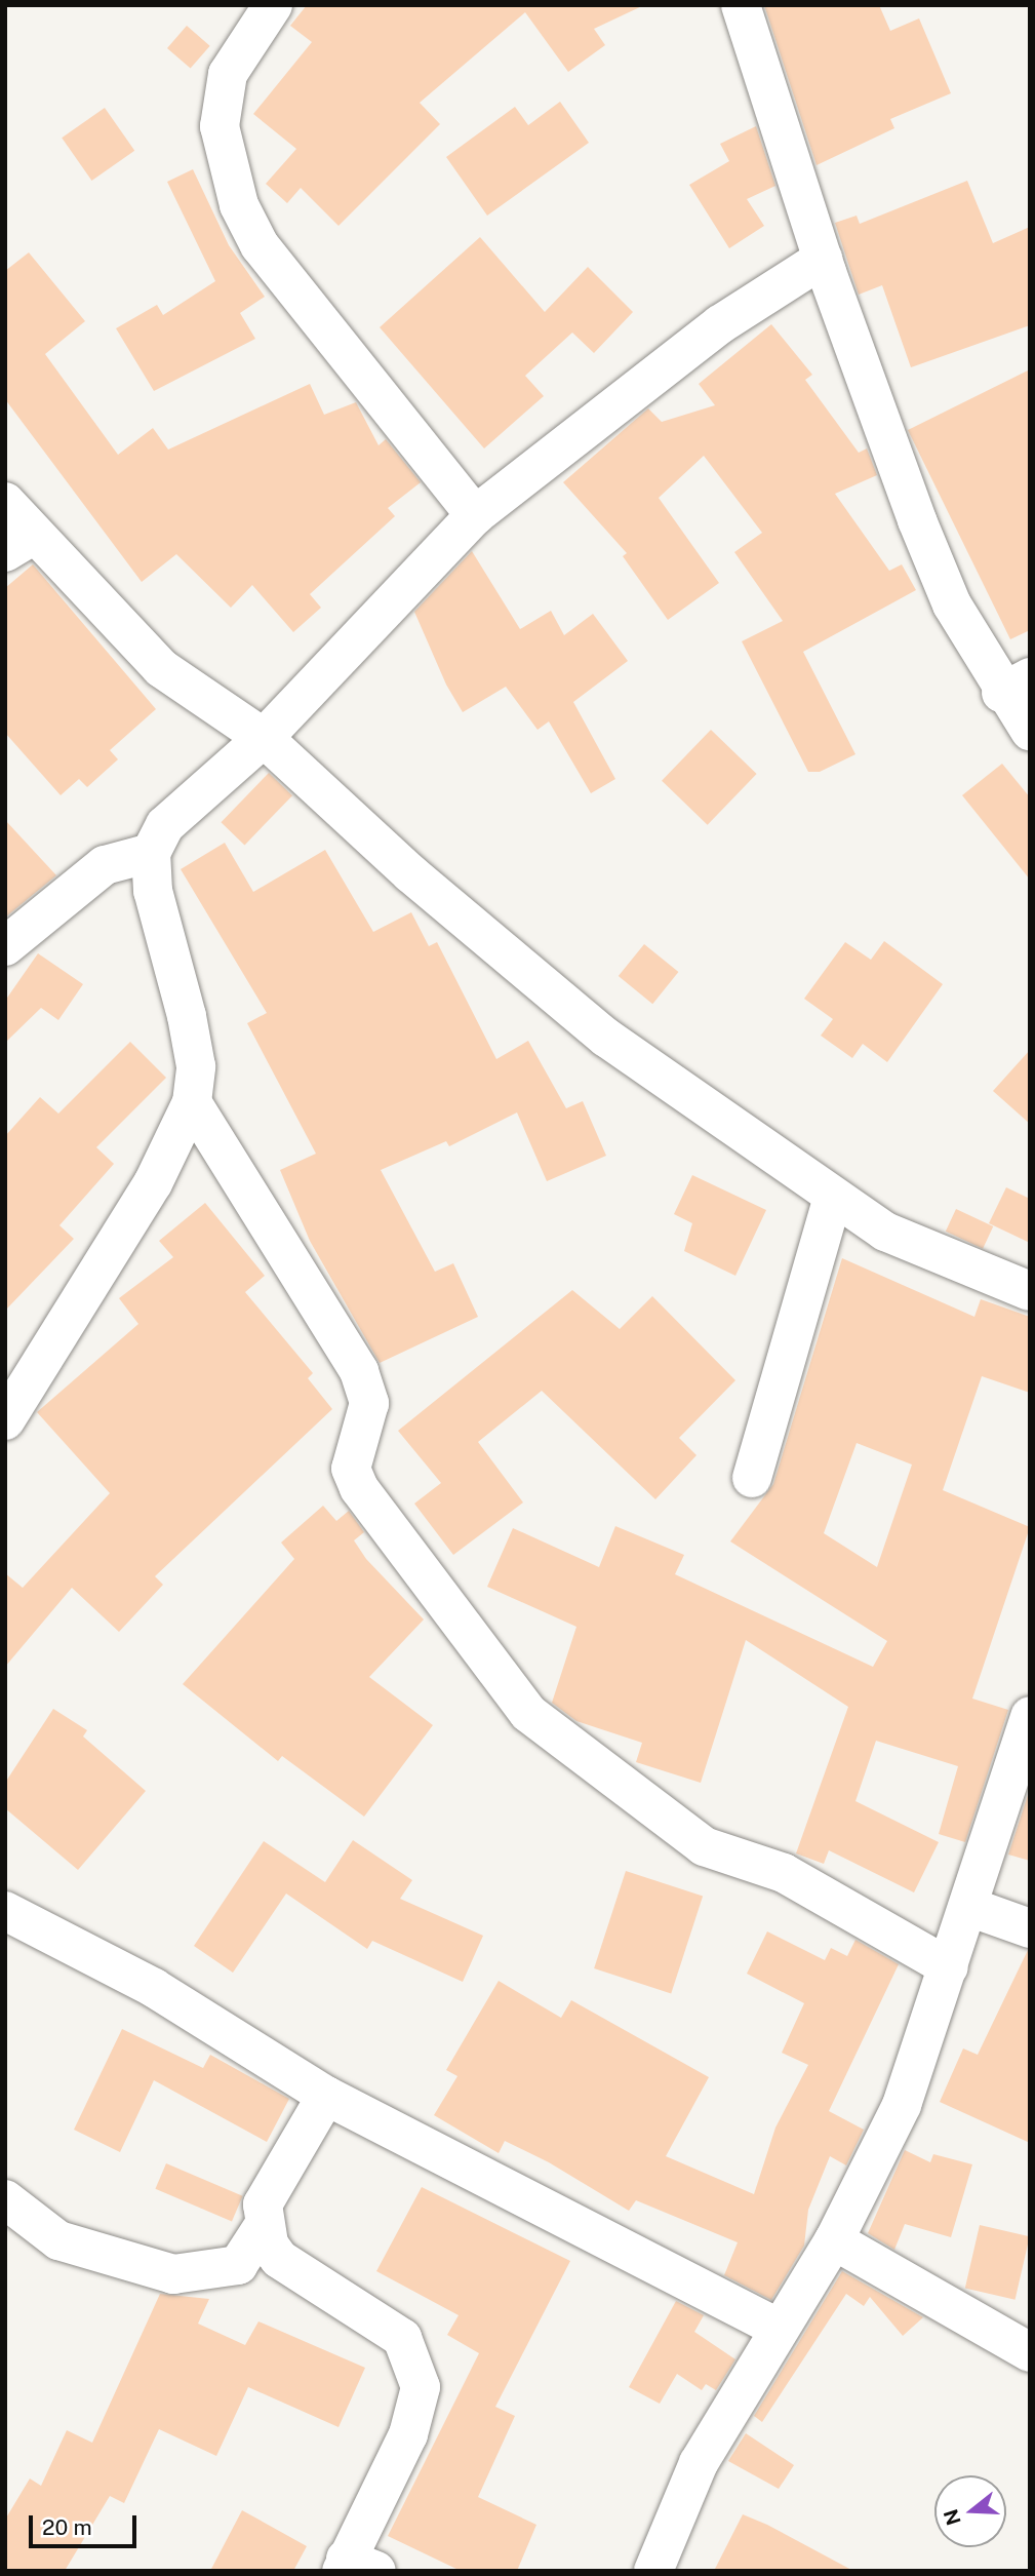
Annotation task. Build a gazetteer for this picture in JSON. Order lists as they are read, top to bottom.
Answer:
{
  "scale_bar": "20 m",
  "north": "left"
}
